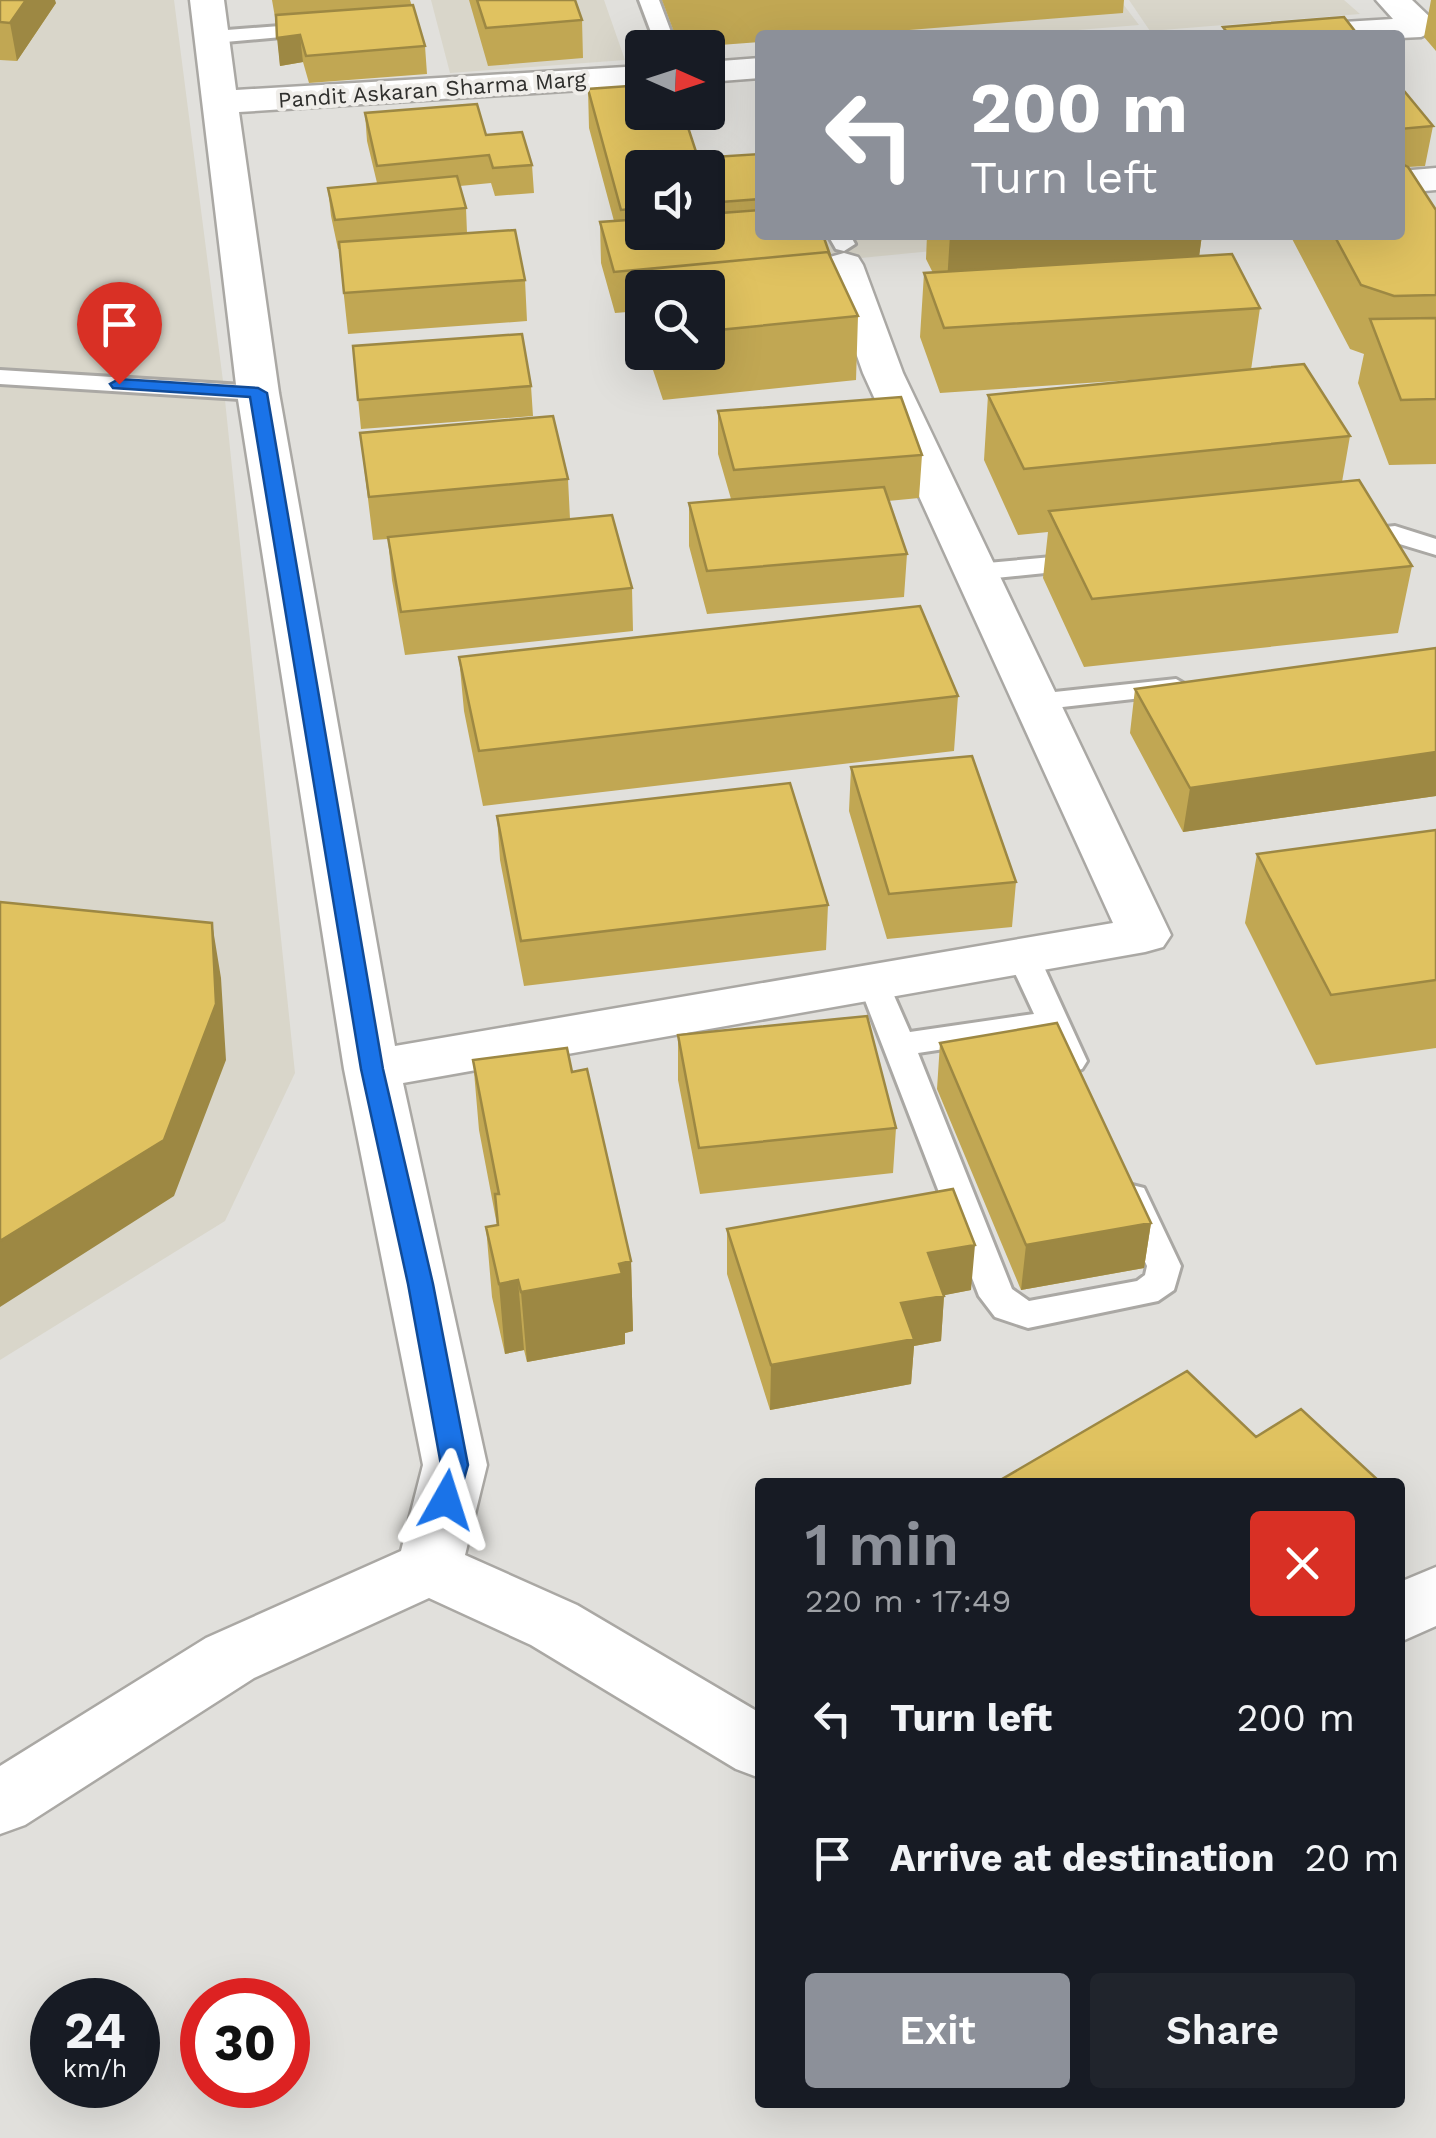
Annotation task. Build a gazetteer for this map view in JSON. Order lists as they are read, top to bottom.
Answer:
{
  "streets": {
    "street": ["Pandit Askaran Sharma Marg"]
  },
  "north": "right",
  "page": {
    "turn": ["200 m", "Turn left"],
    "heading": ["1 min", "220 m · 17:49"],
    "list": [
      {
        "name": "Turn left",
        "value": "200 m"
      },
      {
        "name": "Arrive at destination",
        "value": "20 m"
      }
    ],
    "buttons": ["Exit", "Share"],
    "speed": "24 km/h",
    "limit": "30"
  }
}
